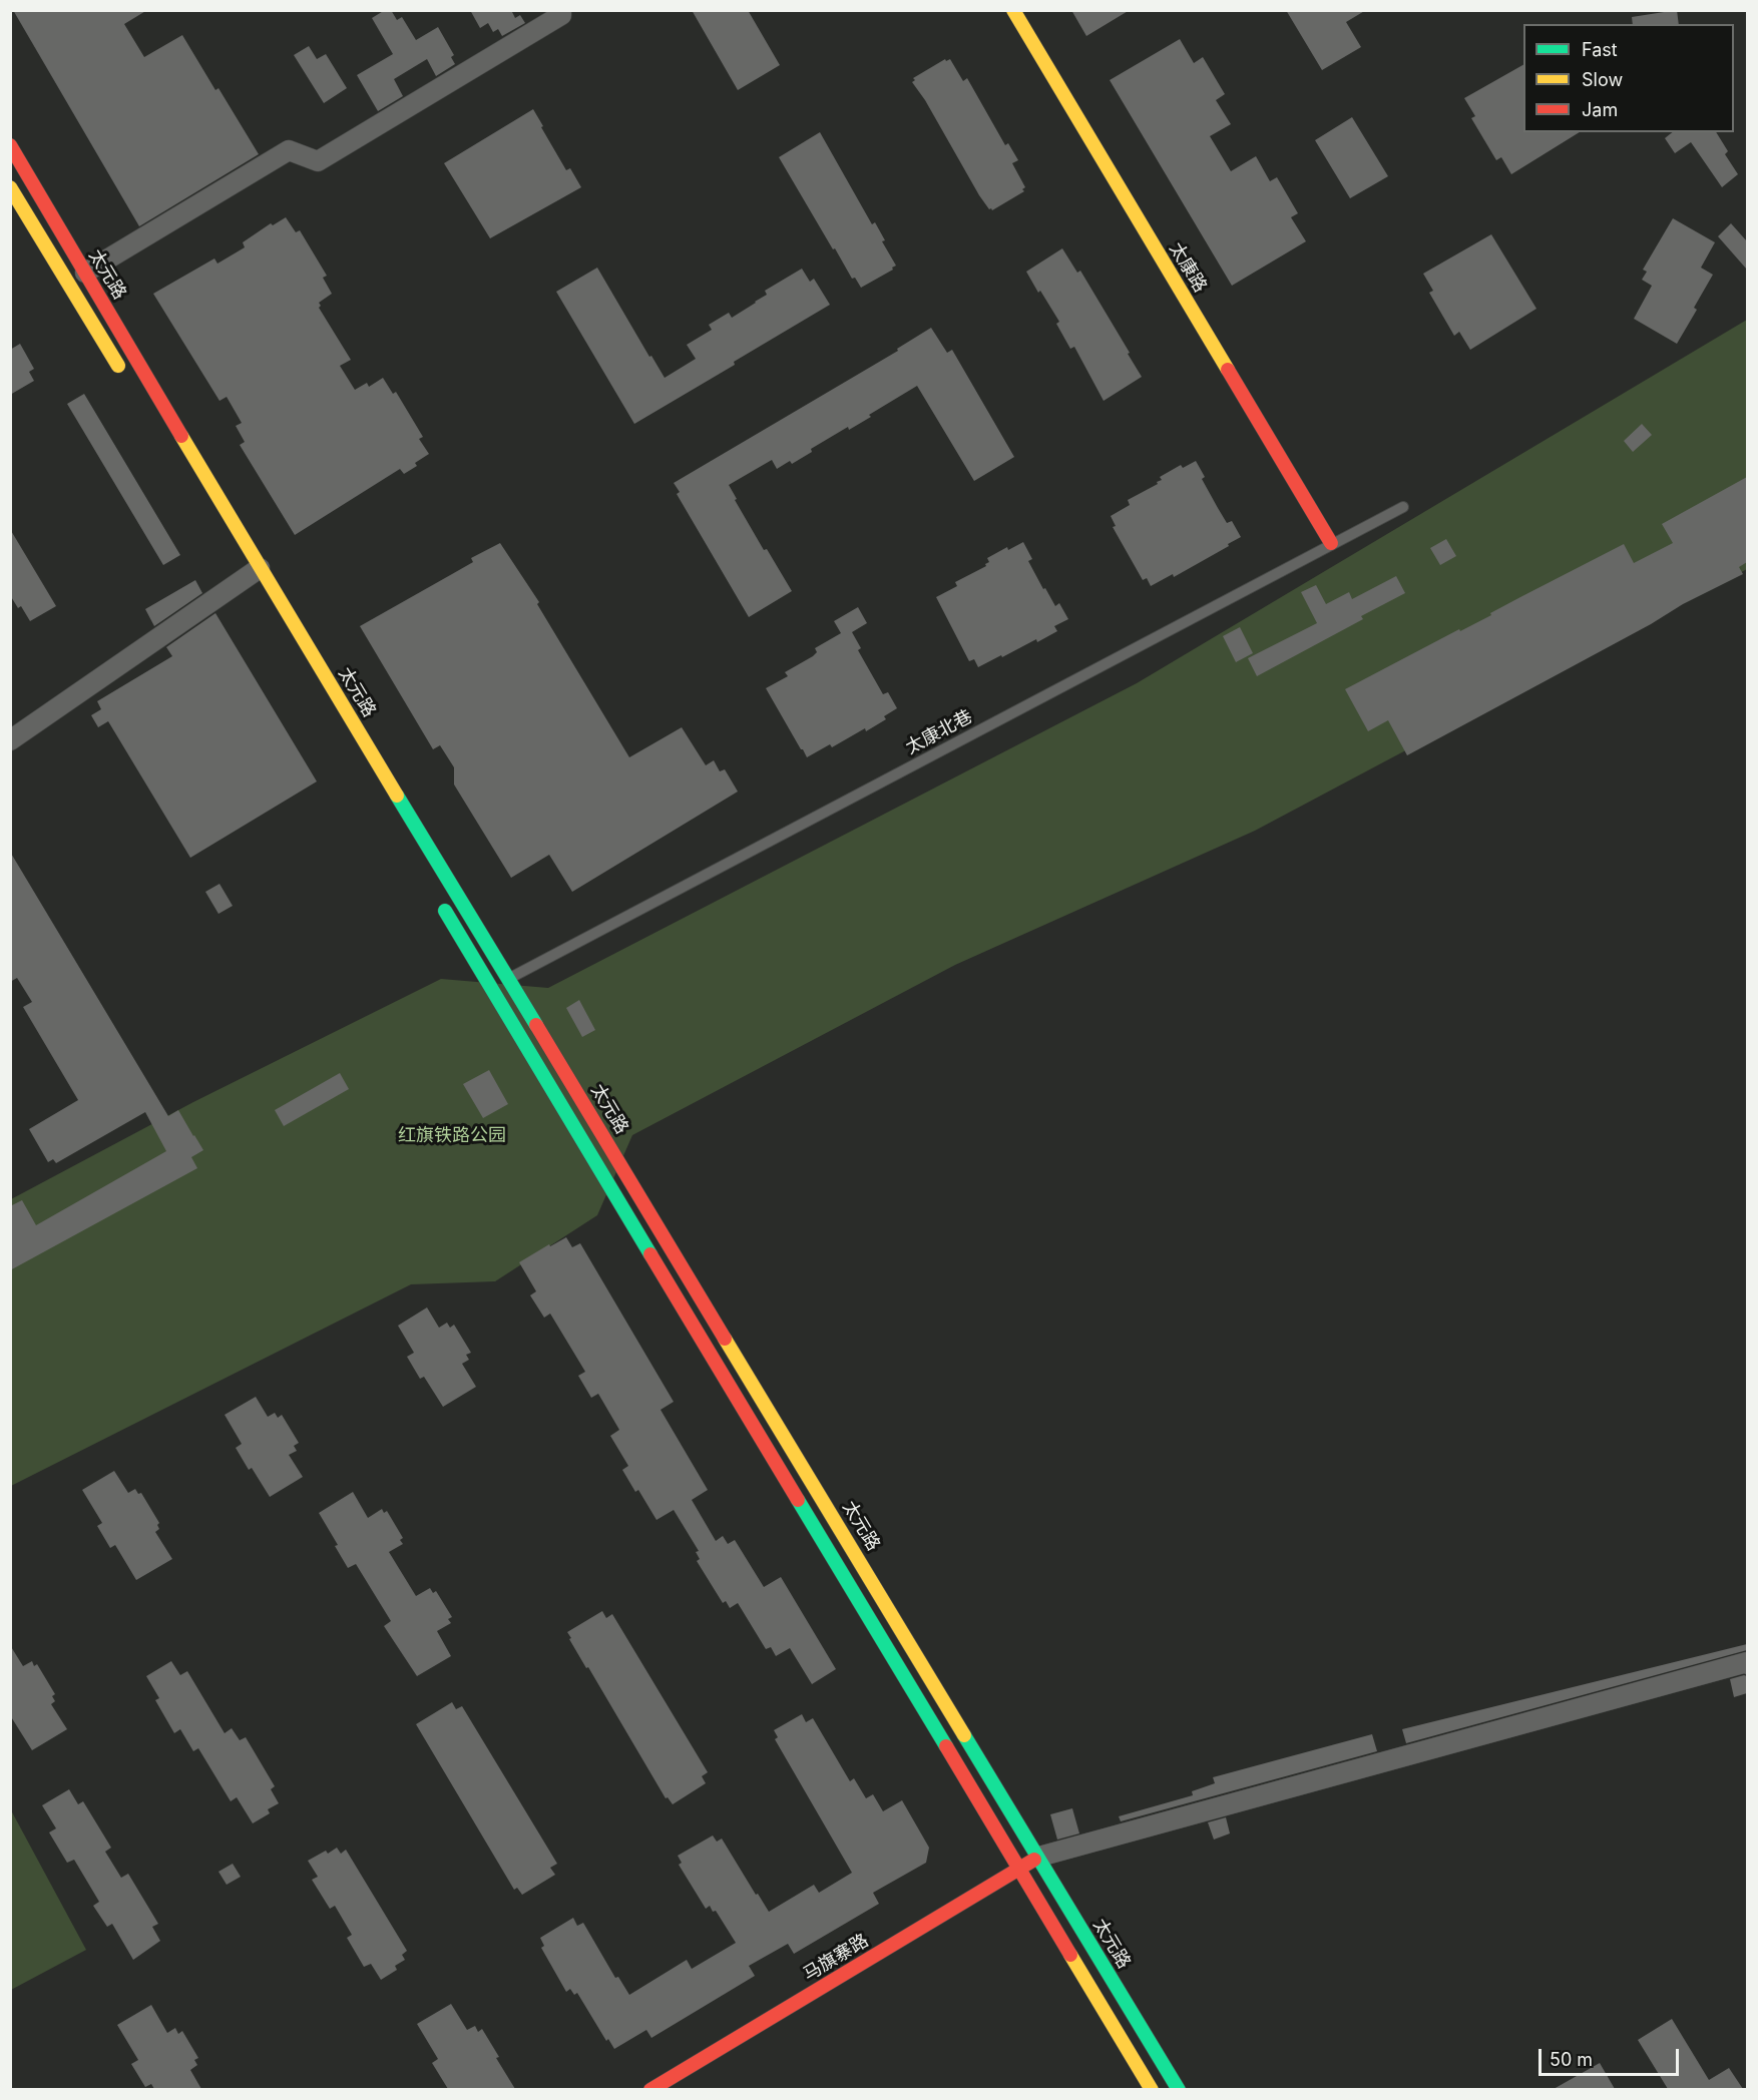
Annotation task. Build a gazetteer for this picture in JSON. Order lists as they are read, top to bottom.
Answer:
{
  "streets": {
    "main road": ["太康路", "太元路", "马旗寨路"],
    "lane": ["太康北巷"]
  },
  "crossings": [
    ["太康路", "太康北巷"],
    ["太元路", "太康北巷"],
    ["太元路", "马旗寨路"]
  ],
  "parks": ["红旗铁路公园"],
  "legend": ["Fast", "Slow", "Jam"],
  "scale_bar": "50 m"
}
